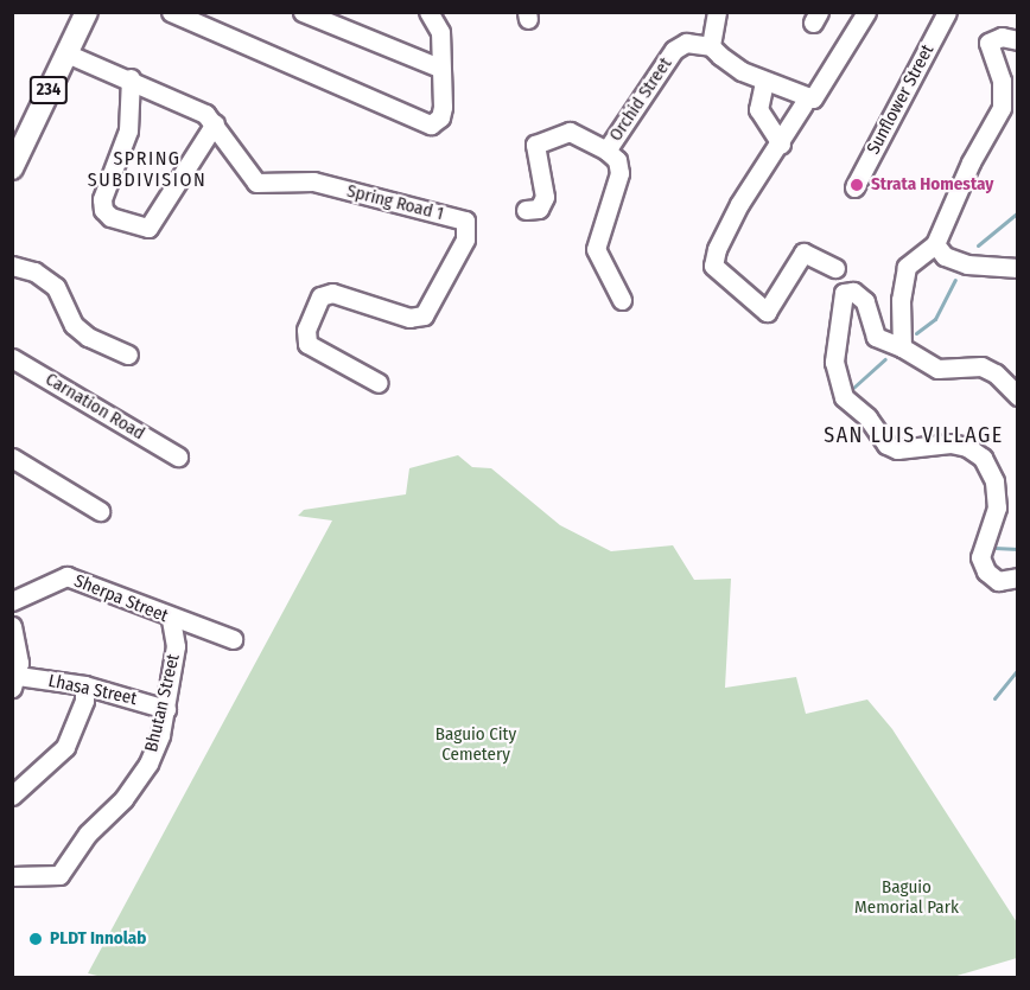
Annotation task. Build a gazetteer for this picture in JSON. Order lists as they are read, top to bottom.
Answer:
{
  "streets": {
    "main road": ["234"],
    "street": [
      "Orchid Street",
      "Sunflower Street",
      "Spring Road 1",
      "Carnation Road",
      "Sherpa Street",
      "Lhasa Street",
      "Bhutan Street"
    ]
  },
  "crossings": [
    ["234", "Spring Road 1"],
    ["Sherpa Street", "Bhutan Street"],
    ["Lhasa Street", "Bhutan Street"]
  ],
  "districts": ["SPRING SUBDIVISION", "SAN LUIS VILLAGE"],
  "parks": ["Baguio City Cemetery", "Baguio Memorial Park"],
  "places": ["Strata Homestay", "PLDT Innolab"]
}
